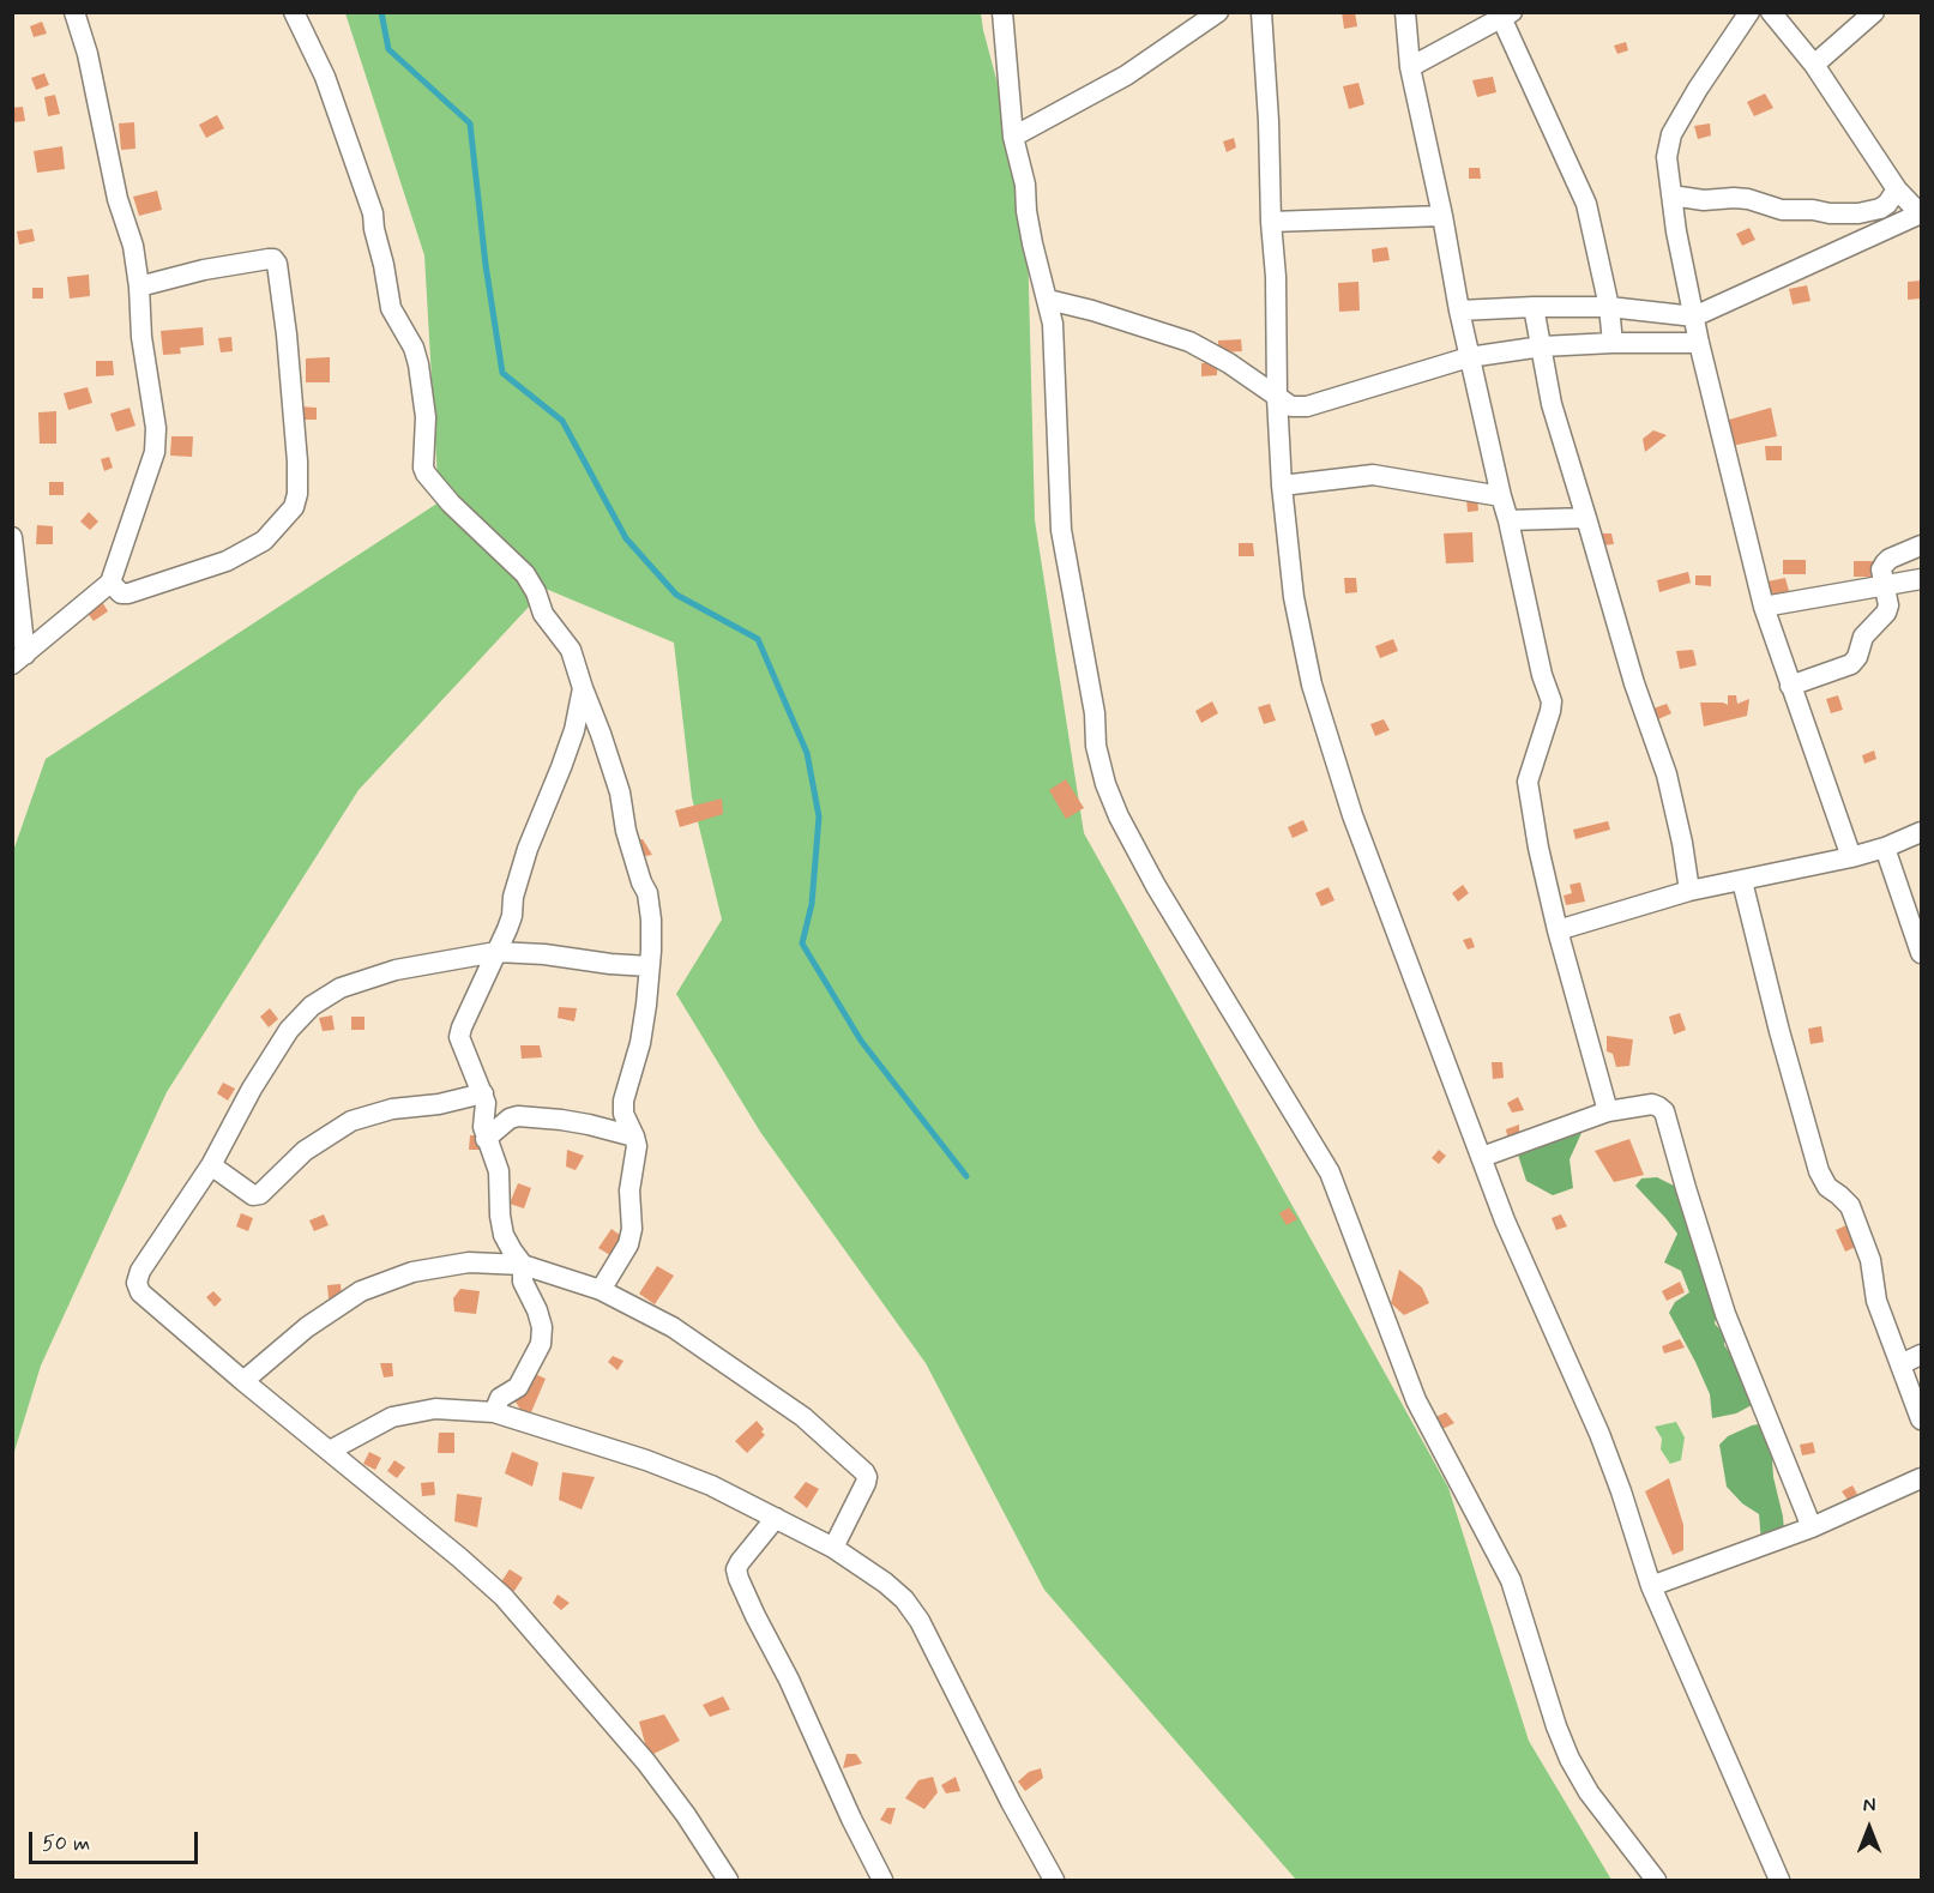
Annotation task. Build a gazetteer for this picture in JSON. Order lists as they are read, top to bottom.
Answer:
{
  "scale_bar": "50 m",
  "north": "top"
}
